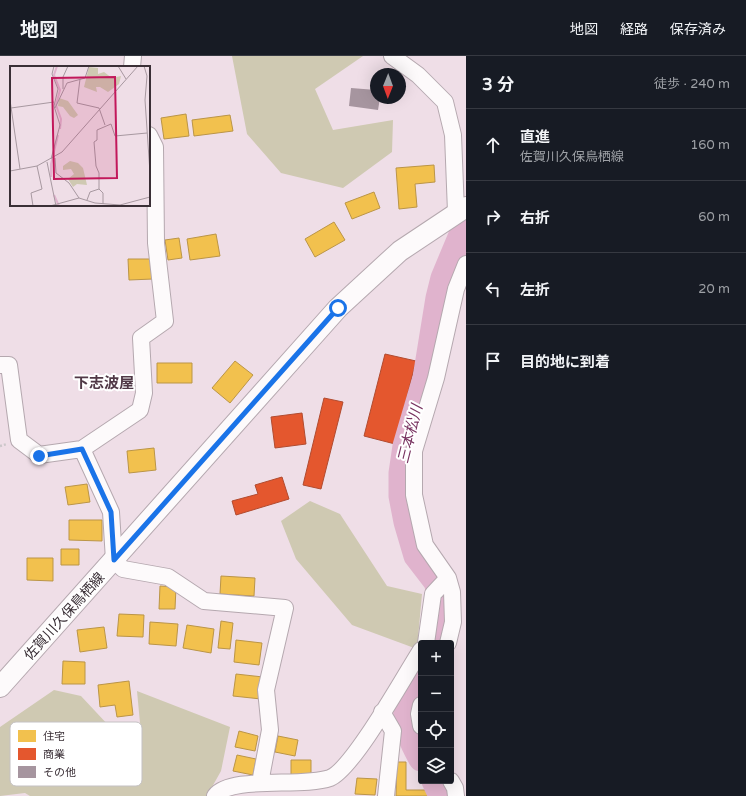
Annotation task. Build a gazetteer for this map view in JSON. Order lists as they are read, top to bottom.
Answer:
{
  "streets": {
    "main road": ["佐賀川久保鳥栖線"]
  },
  "districts": ["下志波屋"],
  "water": ["三本松川"],
  "legend": ["住宅", "商業", "その他"],
  "north": "bottom",
  "page": {
    "header": "地図",
    "nav": ["地図", "経路", "保存済み"],
    "heading": ["3 分", "徒歩 · 240 m"],
    "list": [
      ["直進", "佐賀川久保鳥栖線", "160 m"],
      ["右折", "60 m"],
      ["左折", "20 m"],
      "目的地に到着"
    ],
    "map_buttons": ["+", "−"]
  }
}
